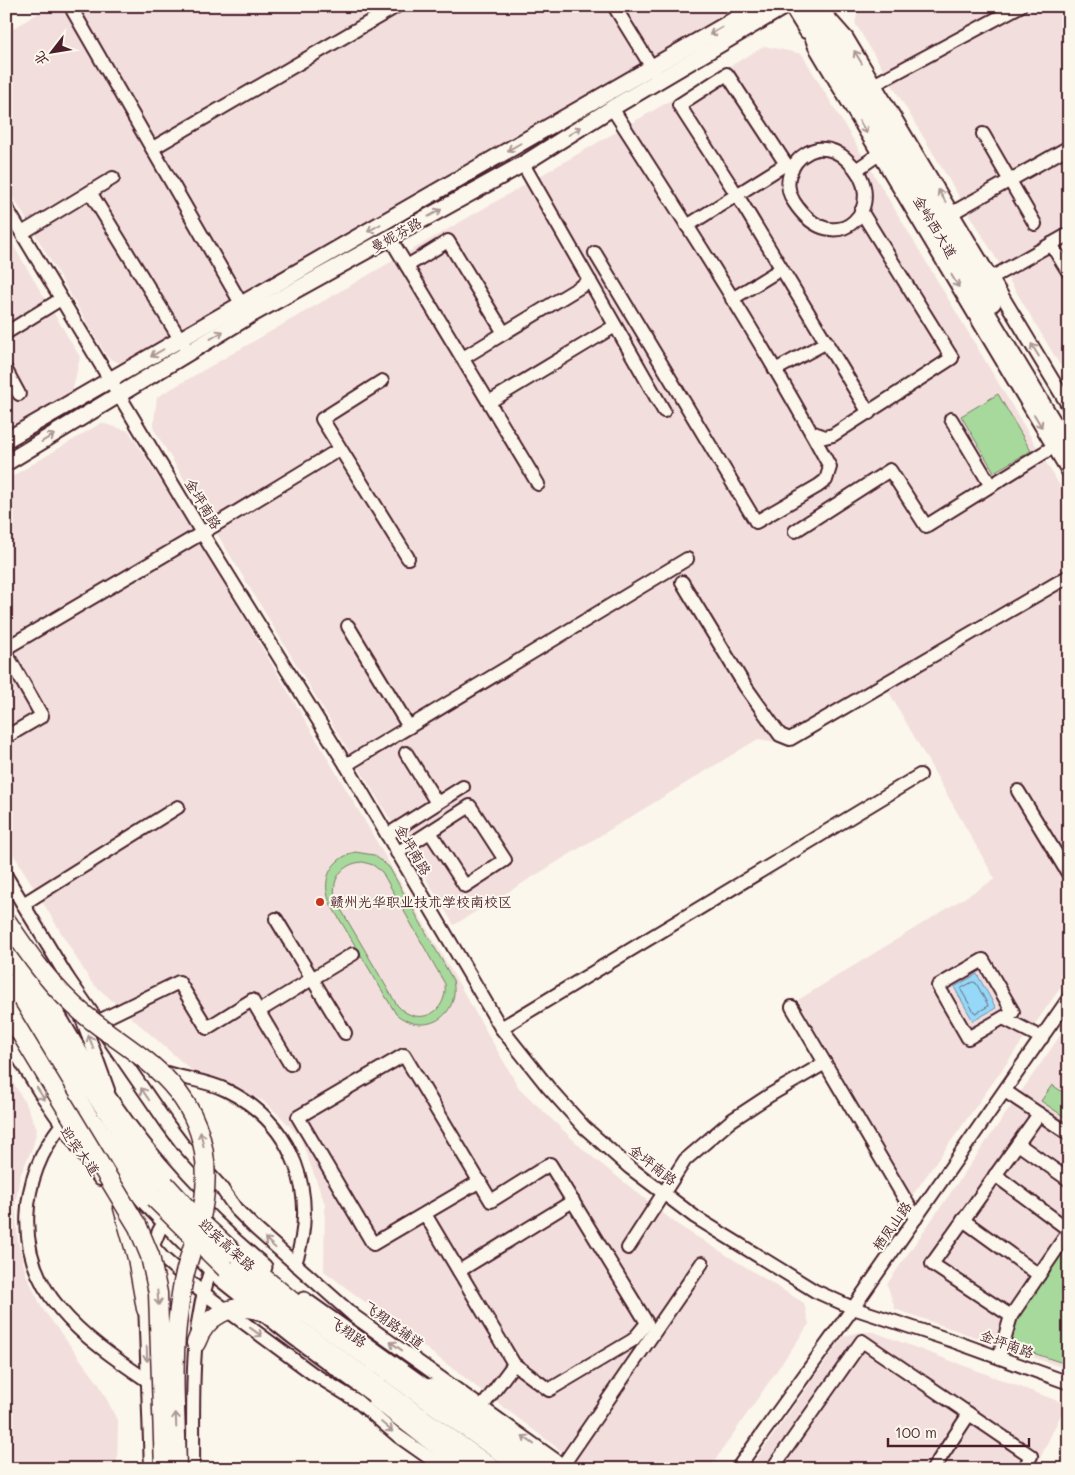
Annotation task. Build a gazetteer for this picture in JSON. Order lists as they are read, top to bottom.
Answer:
{
  "streets": {
    "highway": ["迎宾高架路"],
    "main road": [
      "金岭西大道",
      "曼妮芬路",
      "迎宾大道",
      "飞翔路"
    ],
    "street": ["金坪南路", "栖凤山路", "飞翔路辅道"]
  },
  "crossings": [
    ["曼妮芬路", "金坪南路"],
    ["金坪南路", "栖凤山路"]
  ],
  "places": ["赣州光华职业技术学校南校区"],
  "scale_bar": "100 m",
  "north": "bottom left"
}
